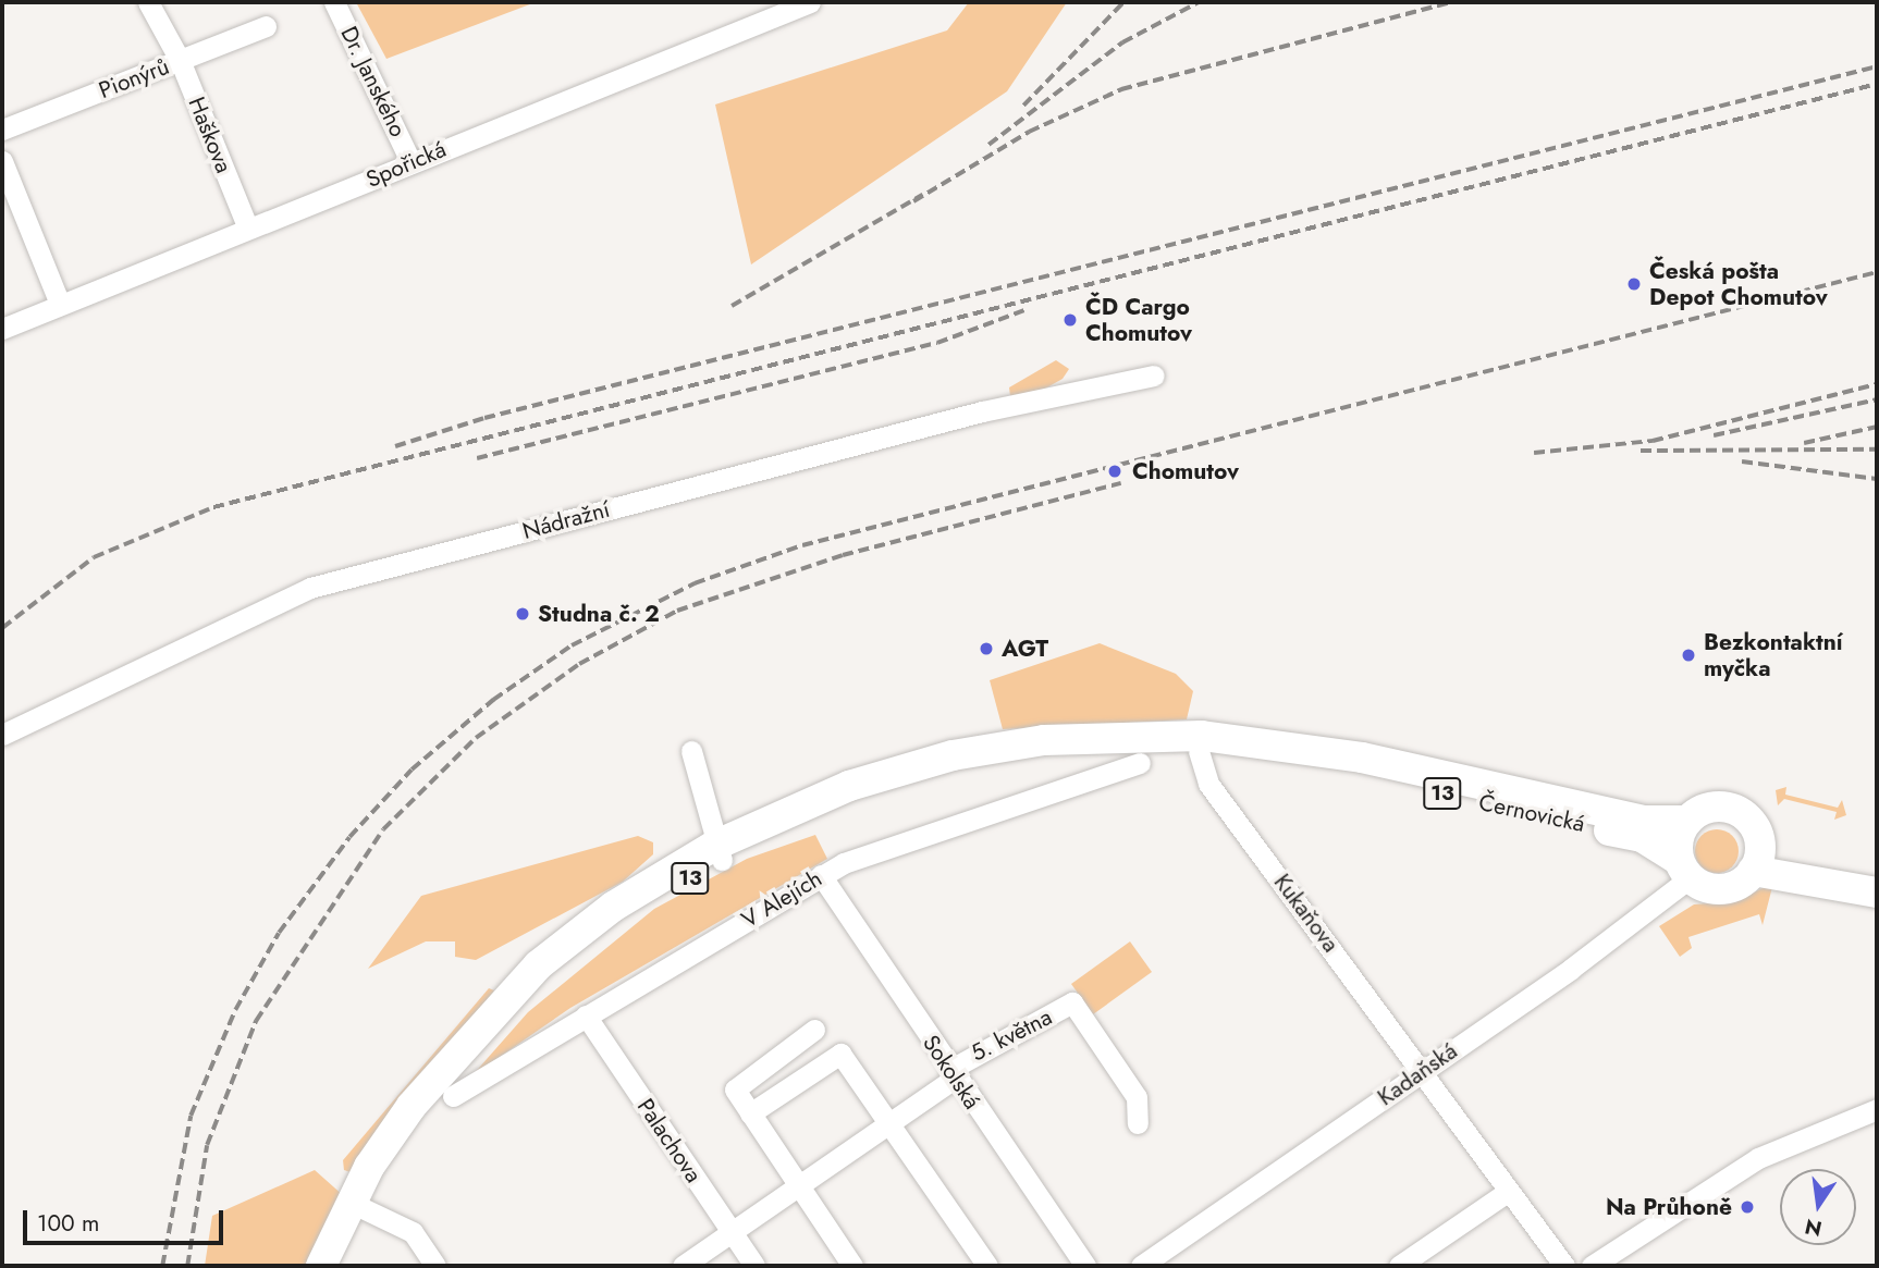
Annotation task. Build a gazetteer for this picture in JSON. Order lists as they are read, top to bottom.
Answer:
{
  "streets": {
    "highway": ["13", "Černovická"],
    "street": [
      "Pionýrů",
      "Dr. Janského",
      "Haškova",
      "Spořická",
      "Nádražní",
      "V Alejích",
      "Kukaňova",
      "5. května",
      "Sokolská",
      "Kadaňská",
      "Palachova"
    ]
  },
  "crossings": [
    ["Pionýrů", "Haškova"],
    ["Dr. Janského", "Spořická"],
    ["Haškova", "Spořická"],
    ["13", "Černovická"],
    ["13", "Kukaňova"],
    ["Černovická", "Kukaňova"],
    ["Černovická", "Kadaňská"],
    ["V Alejích", "Sokolská"],
    ["V Alejích", "Palachova"],
    ["Kukaňova", "Kadaňská"],
    ["5. května", "Sokolská"]
  ],
  "places": [
    "Česká pošta Depot Chomutov",
    "ČD Cargo Chomutov",
    "Chomutov",
    "Studna č. 2",
    "AGT",
    "Bezkontaktní myčka",
    "Na Průhoně"
  ],
  "scale_bar": "100 m",
  "north": "bottom"
}
